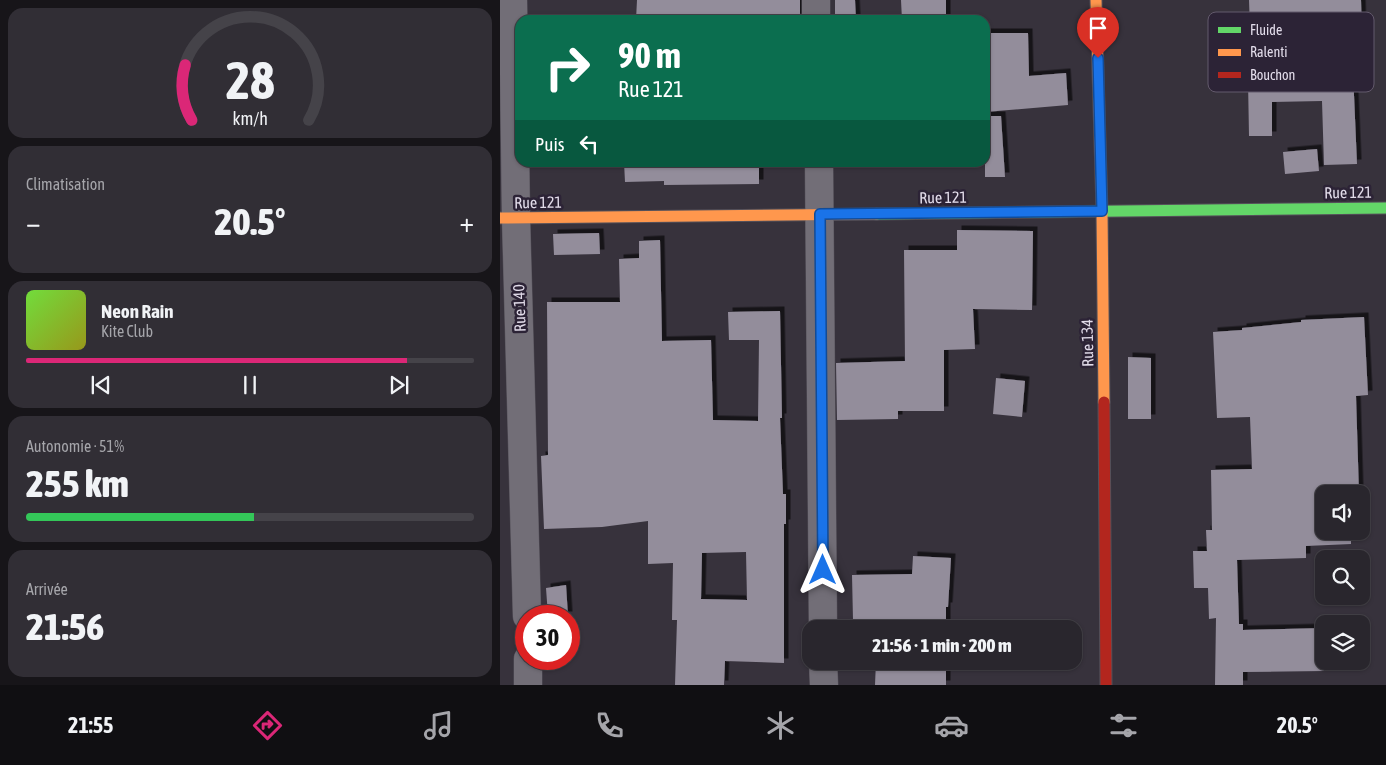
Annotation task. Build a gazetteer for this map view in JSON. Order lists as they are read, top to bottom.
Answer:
{
  "streets": {
    "street": ["Rue 121", "Rue 140", "Rue 134"]
  },
  "crossings": [
    ["Rue 121", "Rue 140"],
    ["Rue 121", "Rue 134"]
  ],
  "legend": ["Fluide", "Ralenti", "Bouchon"],
  "page": {
    "turn": ["90 m", "Rue 121"],
    "then": "Puis",
    "tile": [
      "Climatisation",
      ["Autonomie · 51%", "255 km"],
      ["Arrivée", "21:56"]
    ],
    "heat": ["−", "20.5°", "+"],
    "song": ["Neon Rain", "Kite Club"],
    "limit": "30",
    "trip": "21:56 · 1 min · 200 m",
    "tabs": ["21:55", "20.5°"],
    "gauge": ["28", "km/h"]
  }
}
